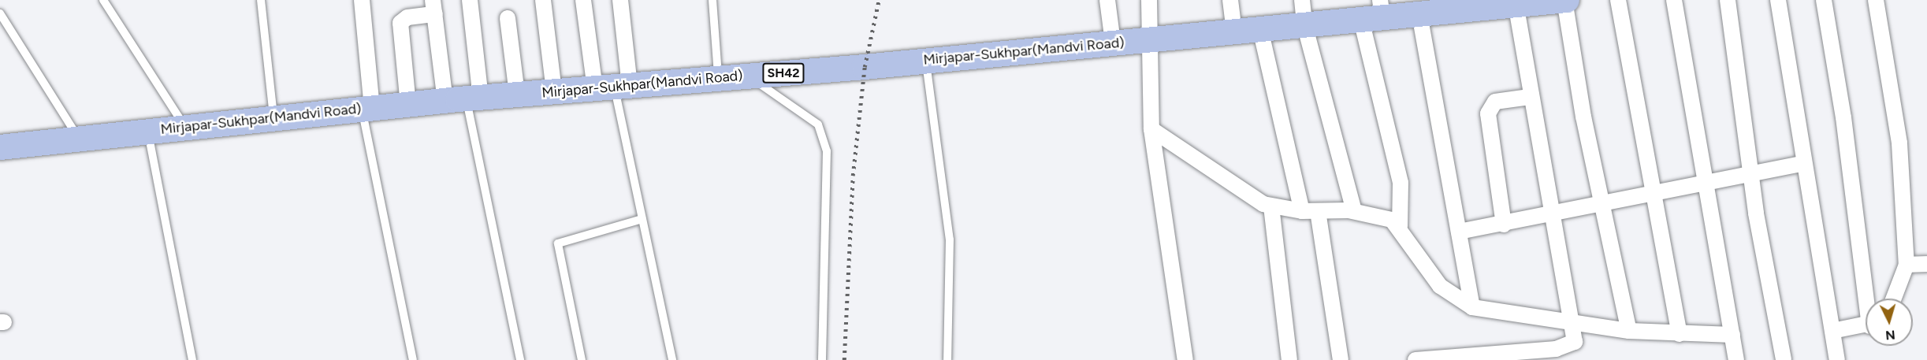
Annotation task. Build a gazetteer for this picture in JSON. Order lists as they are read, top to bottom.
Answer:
{
  "streets": {
    "main road": ["Mirjapar-Sukhpar(Mandvi Road)", "SH42"]
  },
  "north": "bottom"
}
